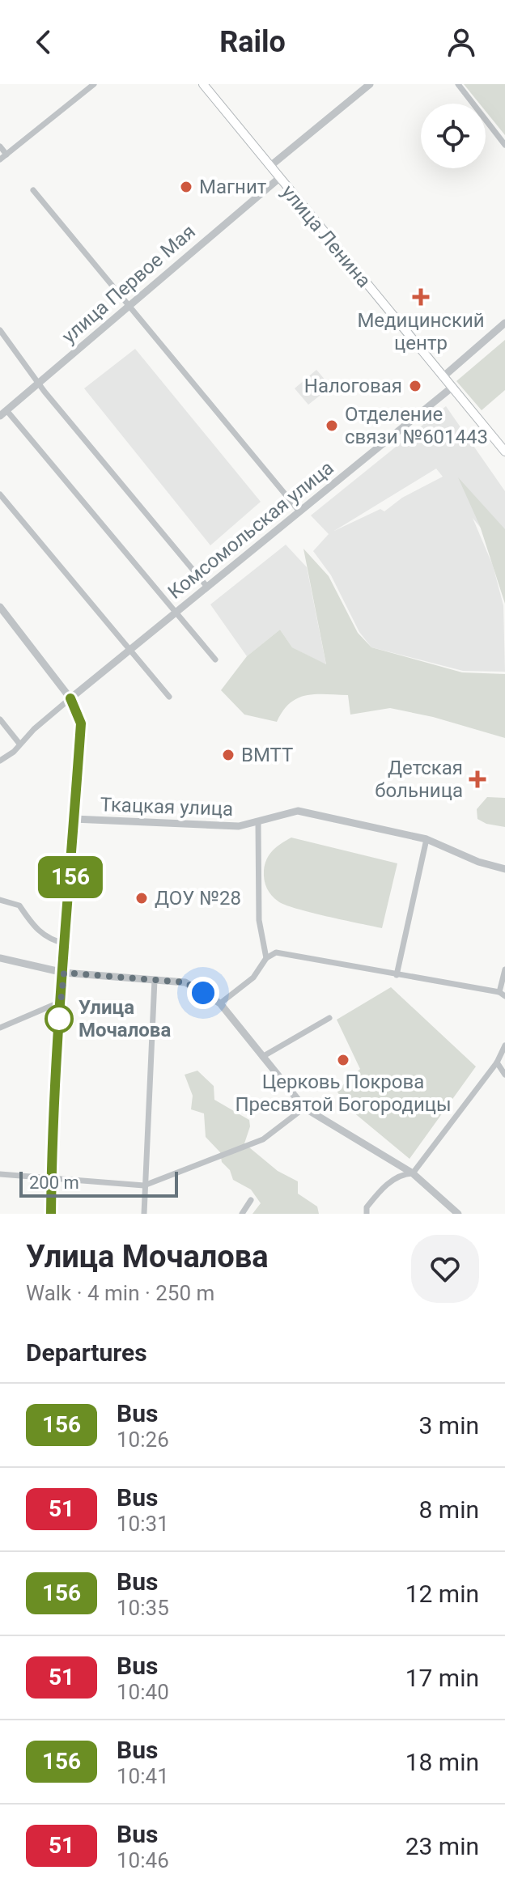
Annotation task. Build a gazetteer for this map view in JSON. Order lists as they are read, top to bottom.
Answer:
{
  "streets": {
    "main road": ["улица Ленина"],
    "street": ["улица Первое Мая", "Комсомольская улица", "Ткацкая улица"]
  },
  "crossings": [
    ["улица Ленина", "улица Первое Мая"],
    ["улица Ленина", "Комсомольская улица"]
  ],
  "places": {
    "other": [
      "Магнит",
      "Налоговая",
      "Отделение связи №601443",
      "ВМТТ",
      "ДОУ №28",
      "Улица Мочалова",
      "Церковь Покрова Пресвятой Богородицы"
    ],
    "health": ["Медицинский центр", "Детская больница"]
  },
  "lines": ["bus line 156"],
  "scale_bar": "200 m",
  "page": {
    "header": "Railo",
    "on_map": "156",
    "scale": "200 m",
    "heading": [
      ["Улица Мочалова", "Walk · 4 min · 250 m"],
      "Departures"
    ],
    "list": [
      {
        "mark": "156",
        "name": "Bus",
        "note": "10:26",
        "value": "3 min"
      },
      {
        "mark": "51",
        "name": "Bus",
        "note": "10:31",
        "value": "8 min"
      },
      {
        "mark": "156",
        "name": "Bus",
        "note": "10:35",
        "value": "12 min"
      },
      {
        "mark": "51",
        "name": "Bus",
        "note": "10:40",
        "value": "17 min"
      },
      {
        "mark": "156",
        "name": "Bus",
        "note": "10:41",
        "value": "18 min"
      },
      {
        "mark": "51",
        "name": "Bus",
        "note": "10:46",
        "value": "23 min"
      }
    ]
  }
}
